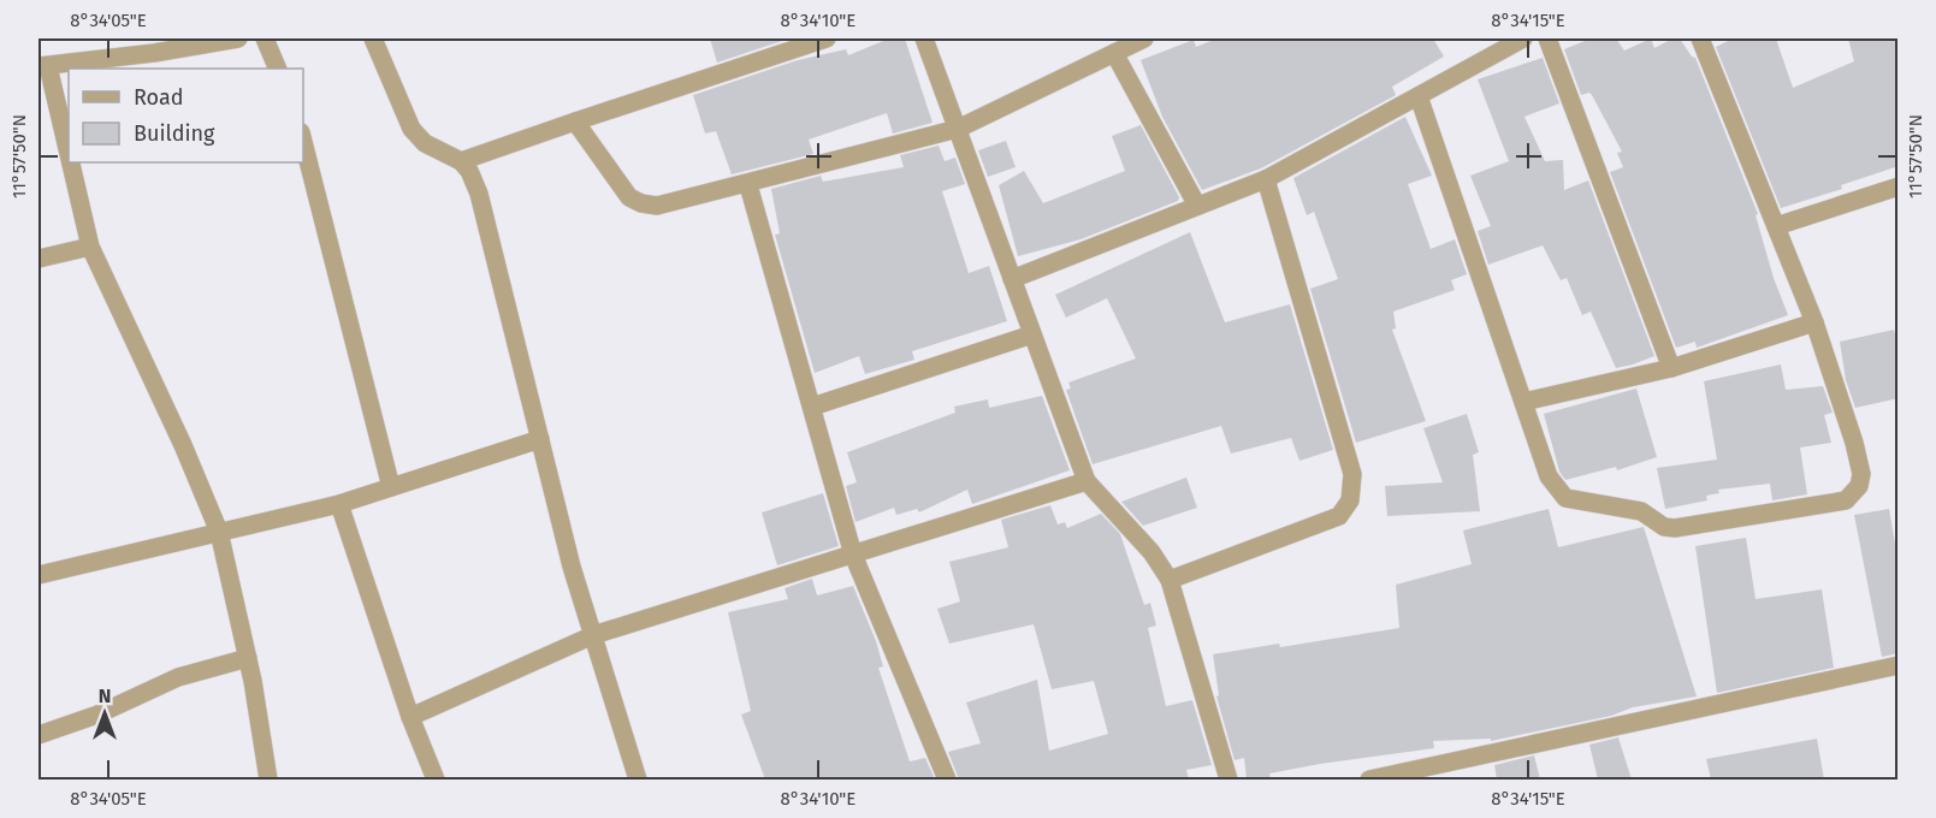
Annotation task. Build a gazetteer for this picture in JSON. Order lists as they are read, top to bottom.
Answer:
{
  "legend": ["Road", "Building"],
  "north": "top",
  "coordinates": [
    "8°34'05\"E",
    "8°34'10\"E",
    "8°34'15\"E",
    "11°57'50\"N"
  ]
}
